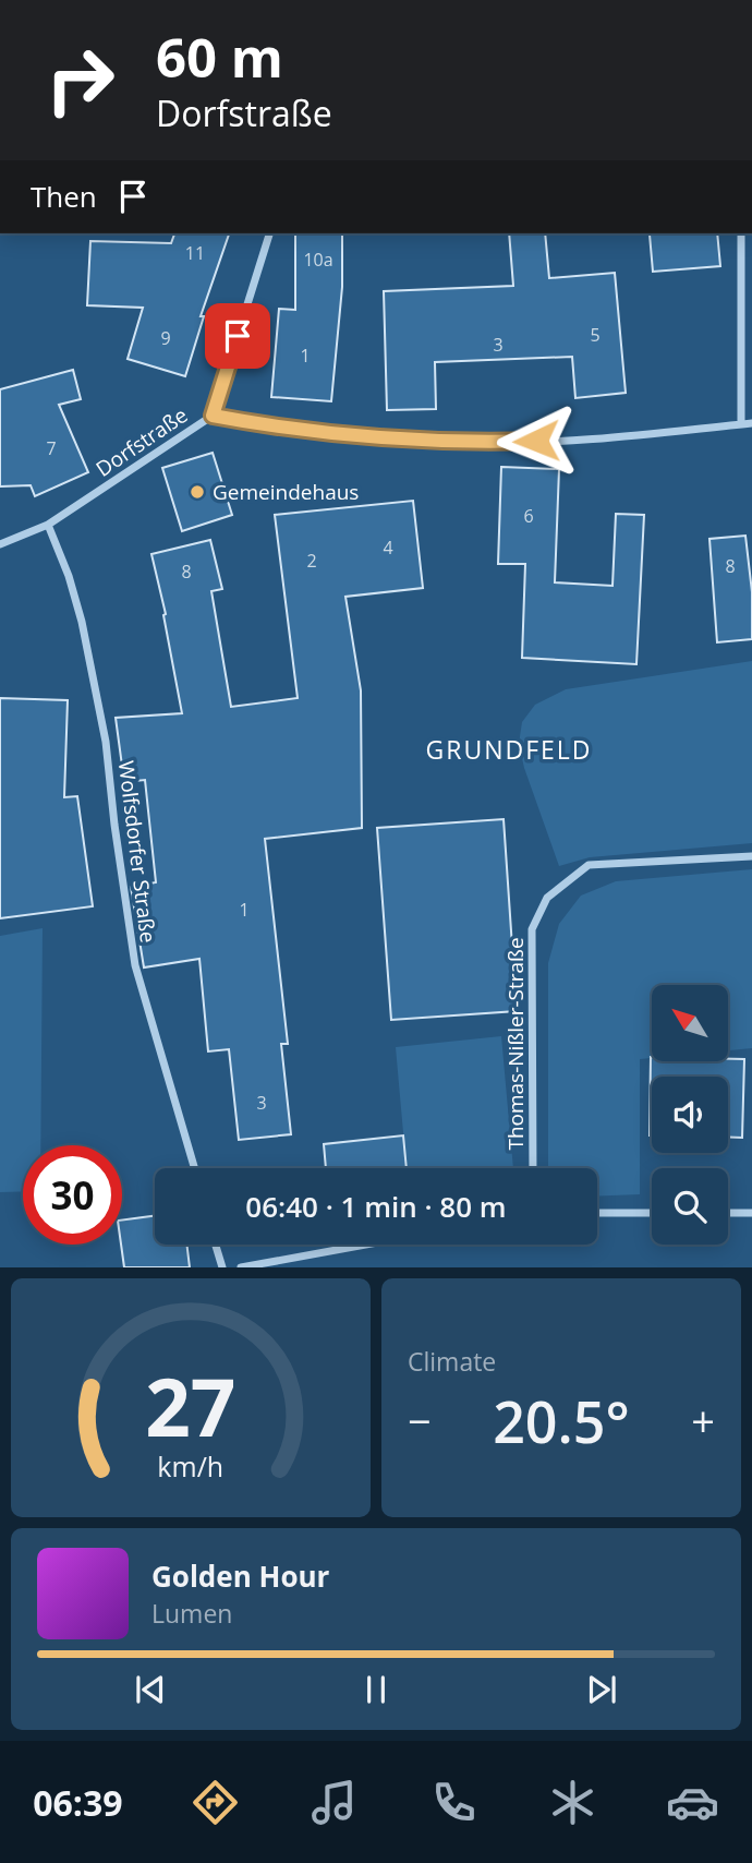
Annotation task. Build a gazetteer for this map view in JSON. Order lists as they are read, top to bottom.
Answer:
{
  "streets": {
    "street": ["Dorfstraße", "Wolfsdorfer Straße", "Thomas-Nißler-Straße"]
  },
  "crossings": [
    ["Dorfstraße", "Wolfsdorfer Straße"]
  ],
  "districts": ["GRUNDFELD"],
  "places": ["Gemeindehaus"],
  "house_numbers": [
    "11",
    "10a",
    "5",
    "9",
    "3",
    "1",
    "7",
    "6",
    "4",
    "2",
    "8",
    "8",
    "1",
    "3"
  ],
  "north": "top left",
  "page": {
    "turn": ["60 m", "Dorfstraße"],
    "then": "Then",
    "limit": "30",
    "trip": "06:40 · 1 min · 80 m",
    "tile": "Climate",
    "heat": ["−", "20.5°", "+"],
    "song": ["Golden Hour", "Lumen"],
    "tabs": "06:39",
    "gauge": ["27", "km/h"]
  }
}
